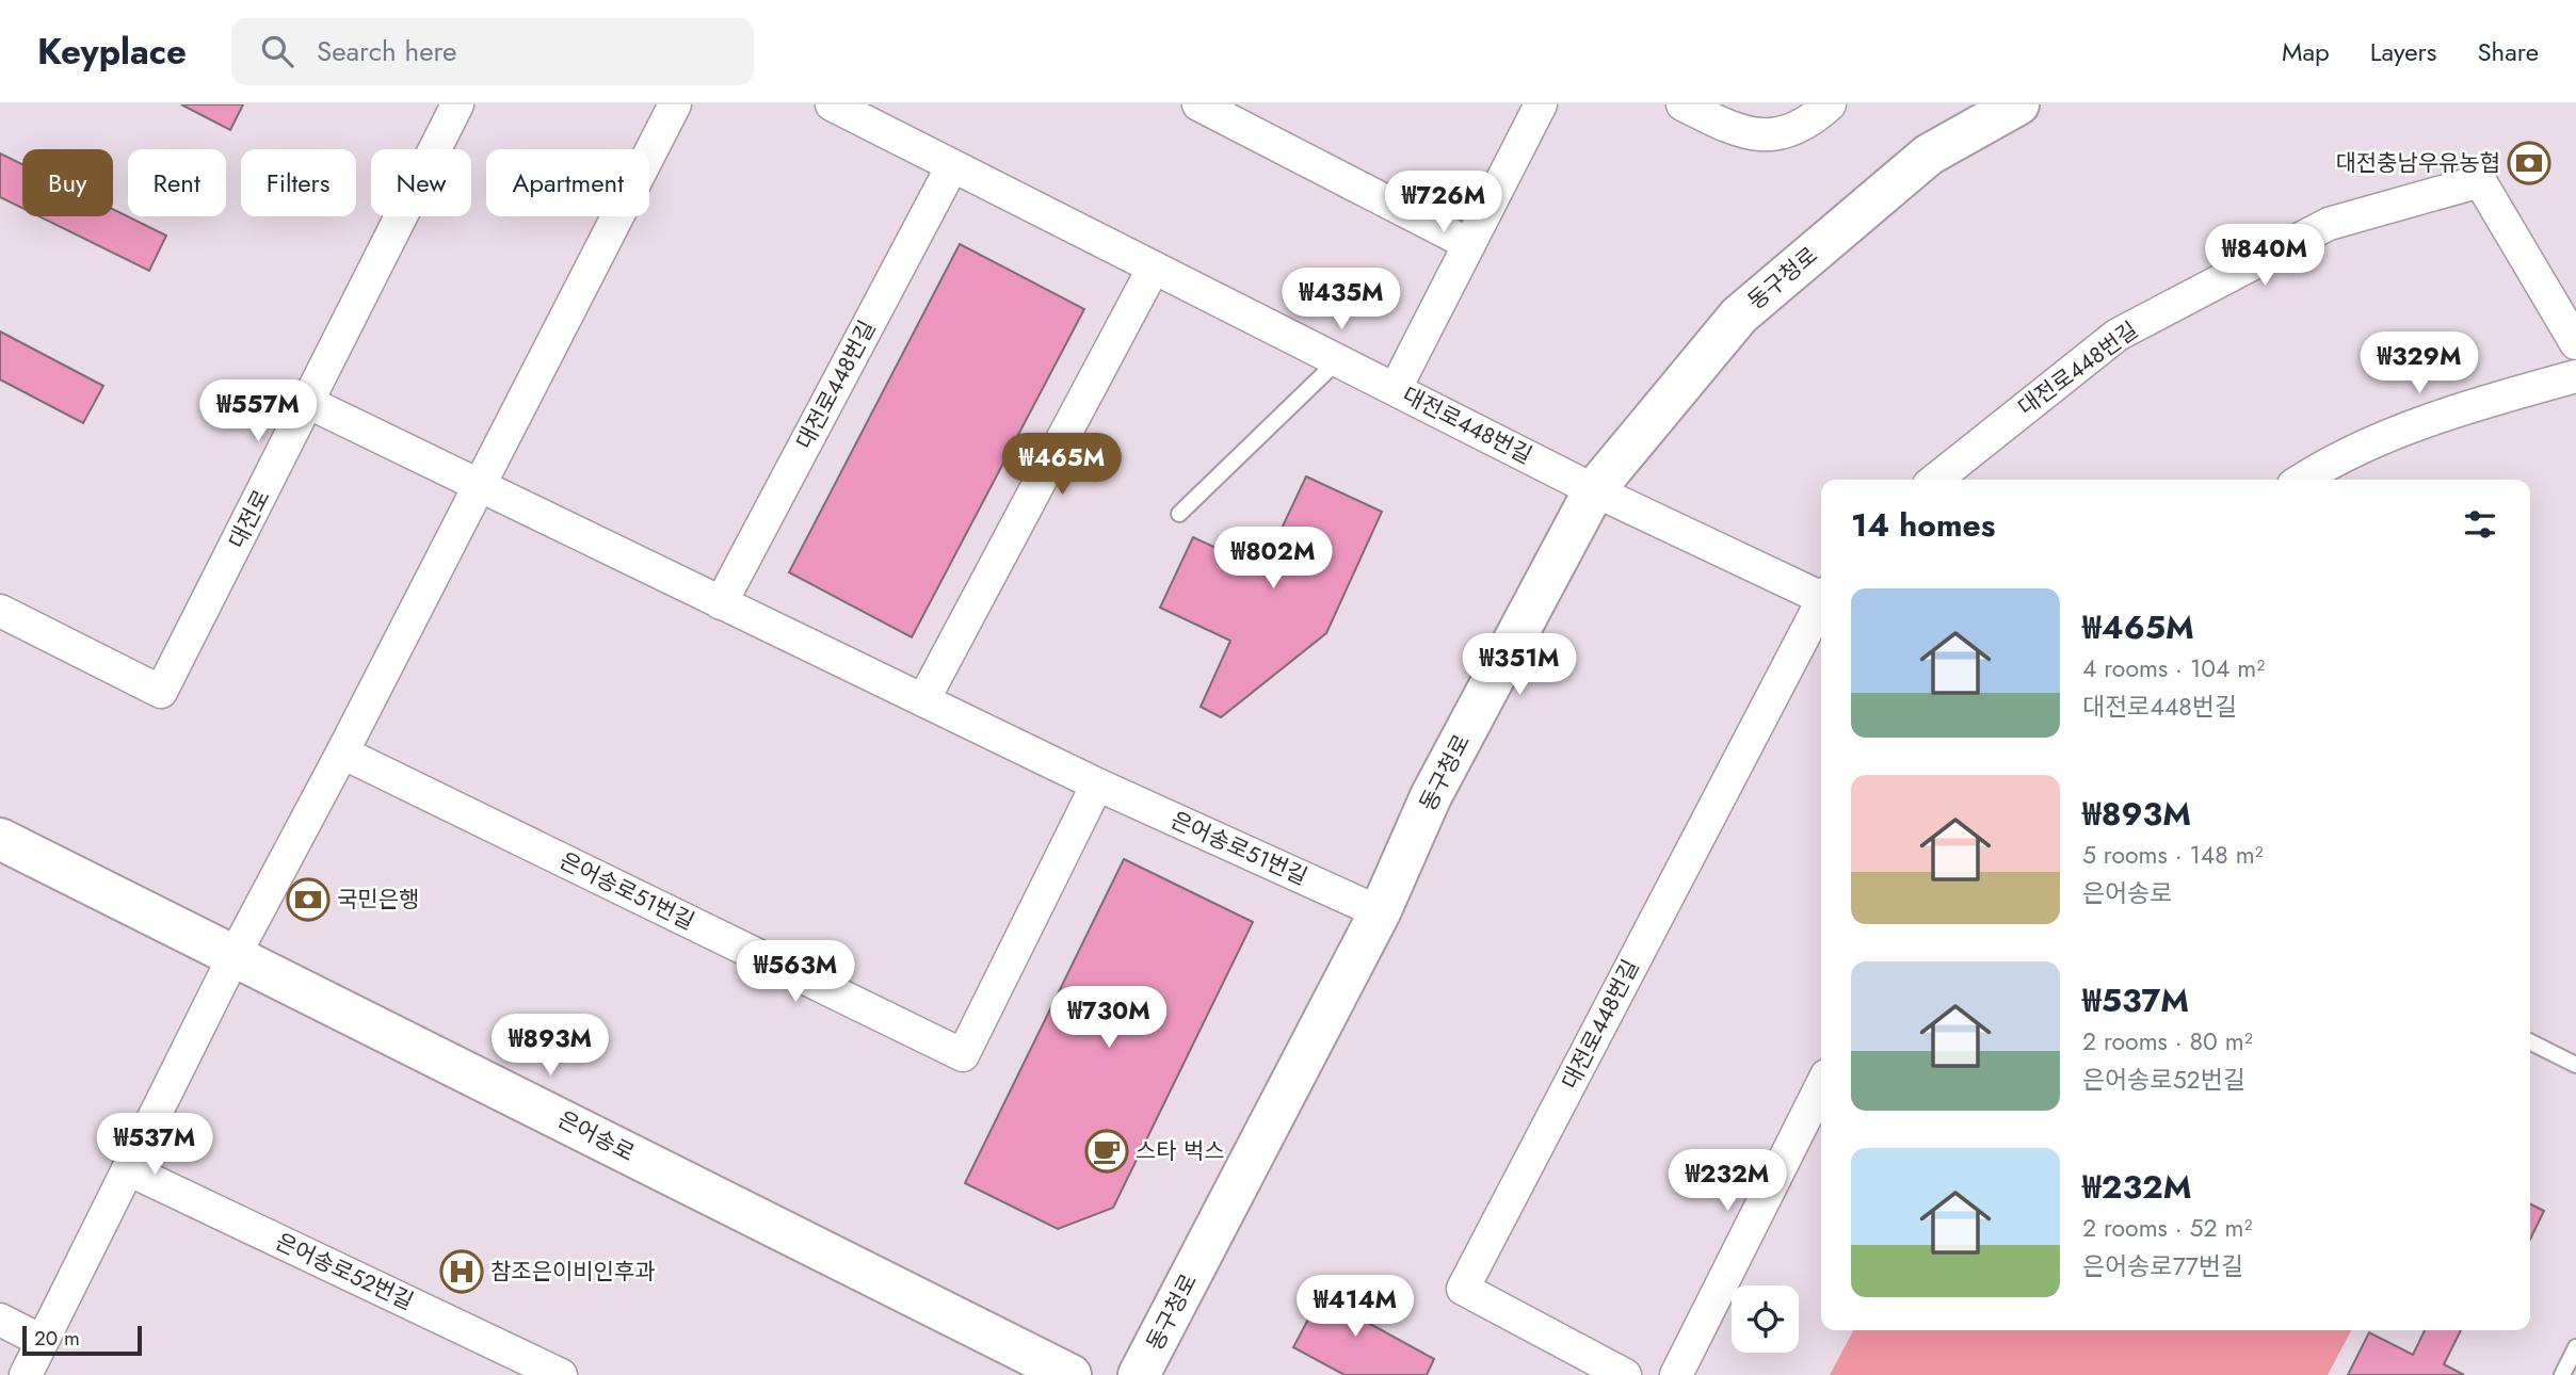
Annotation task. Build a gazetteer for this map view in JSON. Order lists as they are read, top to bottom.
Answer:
{
  "streets": {
    "main road": ["동구청로", "은어송로"],
    "street": [
      "대전로448번길",
      "대전로",
      "은어송로51번길",
      "은어송로52번길"
    ]
  },
  "crossings": [
    ["동구청로", "대전로448번길"],
    ["동구청로", "은어송로51번길"],
    ["대전로448번길", "은어송로51번길"],
    ["대전로", "은어송로51번길"]
  ],
  "places": {
    "bank": ["대전충남우유농협", "국민은행"],
    "cafe": ["스타 벅스"],
    "hospital": ["참조은이비인후과"]
  },
  "scale_bar": "20 m",
  "page": {
    "header": "Keyplace",
    "search": "Search here",
    "nav": ["Map", "Layers", "Share"],
    "chip": [
      "Buy",
      "Rent",
      "Filters",
      "New",
      "Apartment"
    ],
    "price": [
      "₩726M",
      "₩840M",
      "₩435M",
      "₩329M",
      "₩557M",
      "₩465M",
      "₩802M",
      "₩351M",
      "₩563M",
      "₩730M",
      "₩893M",
      "₩537M",
      "₩232M",
      "₩414M"
    ],
    "heading": "14 homes",
    "list": [
      {
        "name": "₩465M",
        "note": "4 rooms · 104 m² · 대전로448번길"
      },
      {
        "name": "₩893M",
        "note": "5 rooms · 148 m² · 은어송로"
      },
      {
        "name": "₩537M",
        "note": "2 rooms · 80 m² · 은어송로52번길"
      },
      {
        "name": "₩232M",
        "note": "2 rooms · 52 m² · 은어송로77번길"
      }
    ],
    "scale": "20 m"
  }
}
